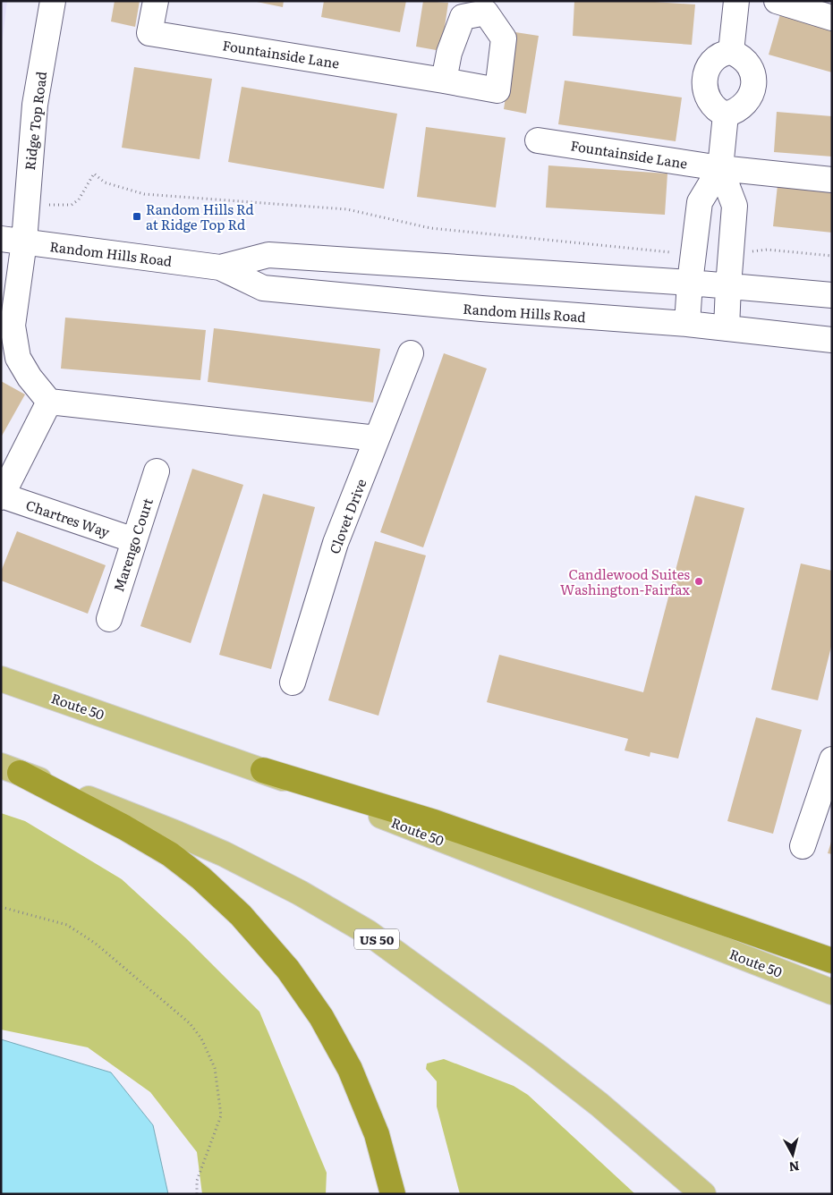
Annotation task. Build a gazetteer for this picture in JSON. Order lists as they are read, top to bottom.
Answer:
{
  "streets": {
    "main road": ["Route 50", "US 50"],
    "street": [
      "Fountainside Lane",
      "Ridge Top Road",
      "Random Hills Road",
      "Clovet Drive",
      "Chartres Way",
      "Marengo Court"
    ]
  },
  "crossings": [
    ["Ridge Top Road", "Random Hills Road"],
    ["Chartres Way", "Marengo Court"]
  ],
  "places": {
    "transit": ["Random Hills Rd at Ridge Top Rd"],
    "other": ["Candlewood Suites Washington-Fairfax"]
  },
  "north": "bottom"
}
